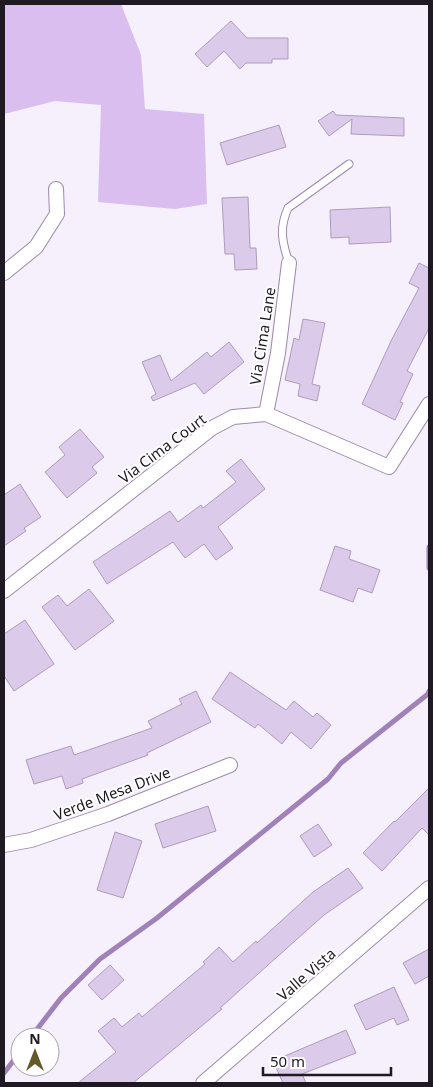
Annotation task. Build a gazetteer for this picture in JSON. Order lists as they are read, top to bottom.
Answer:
{
  "streets": {
    "street": [
      "Via Cima Lane",
      "Via Cima Court",
      "Verde Mesa Drive",
      "Valle Vista"
    ]
  },
  "crossings": [
    ["Via Cima Lane", "Via Cima Court"]
  ],
  "scale_bar": "50 m",
  "north": "top"
}
